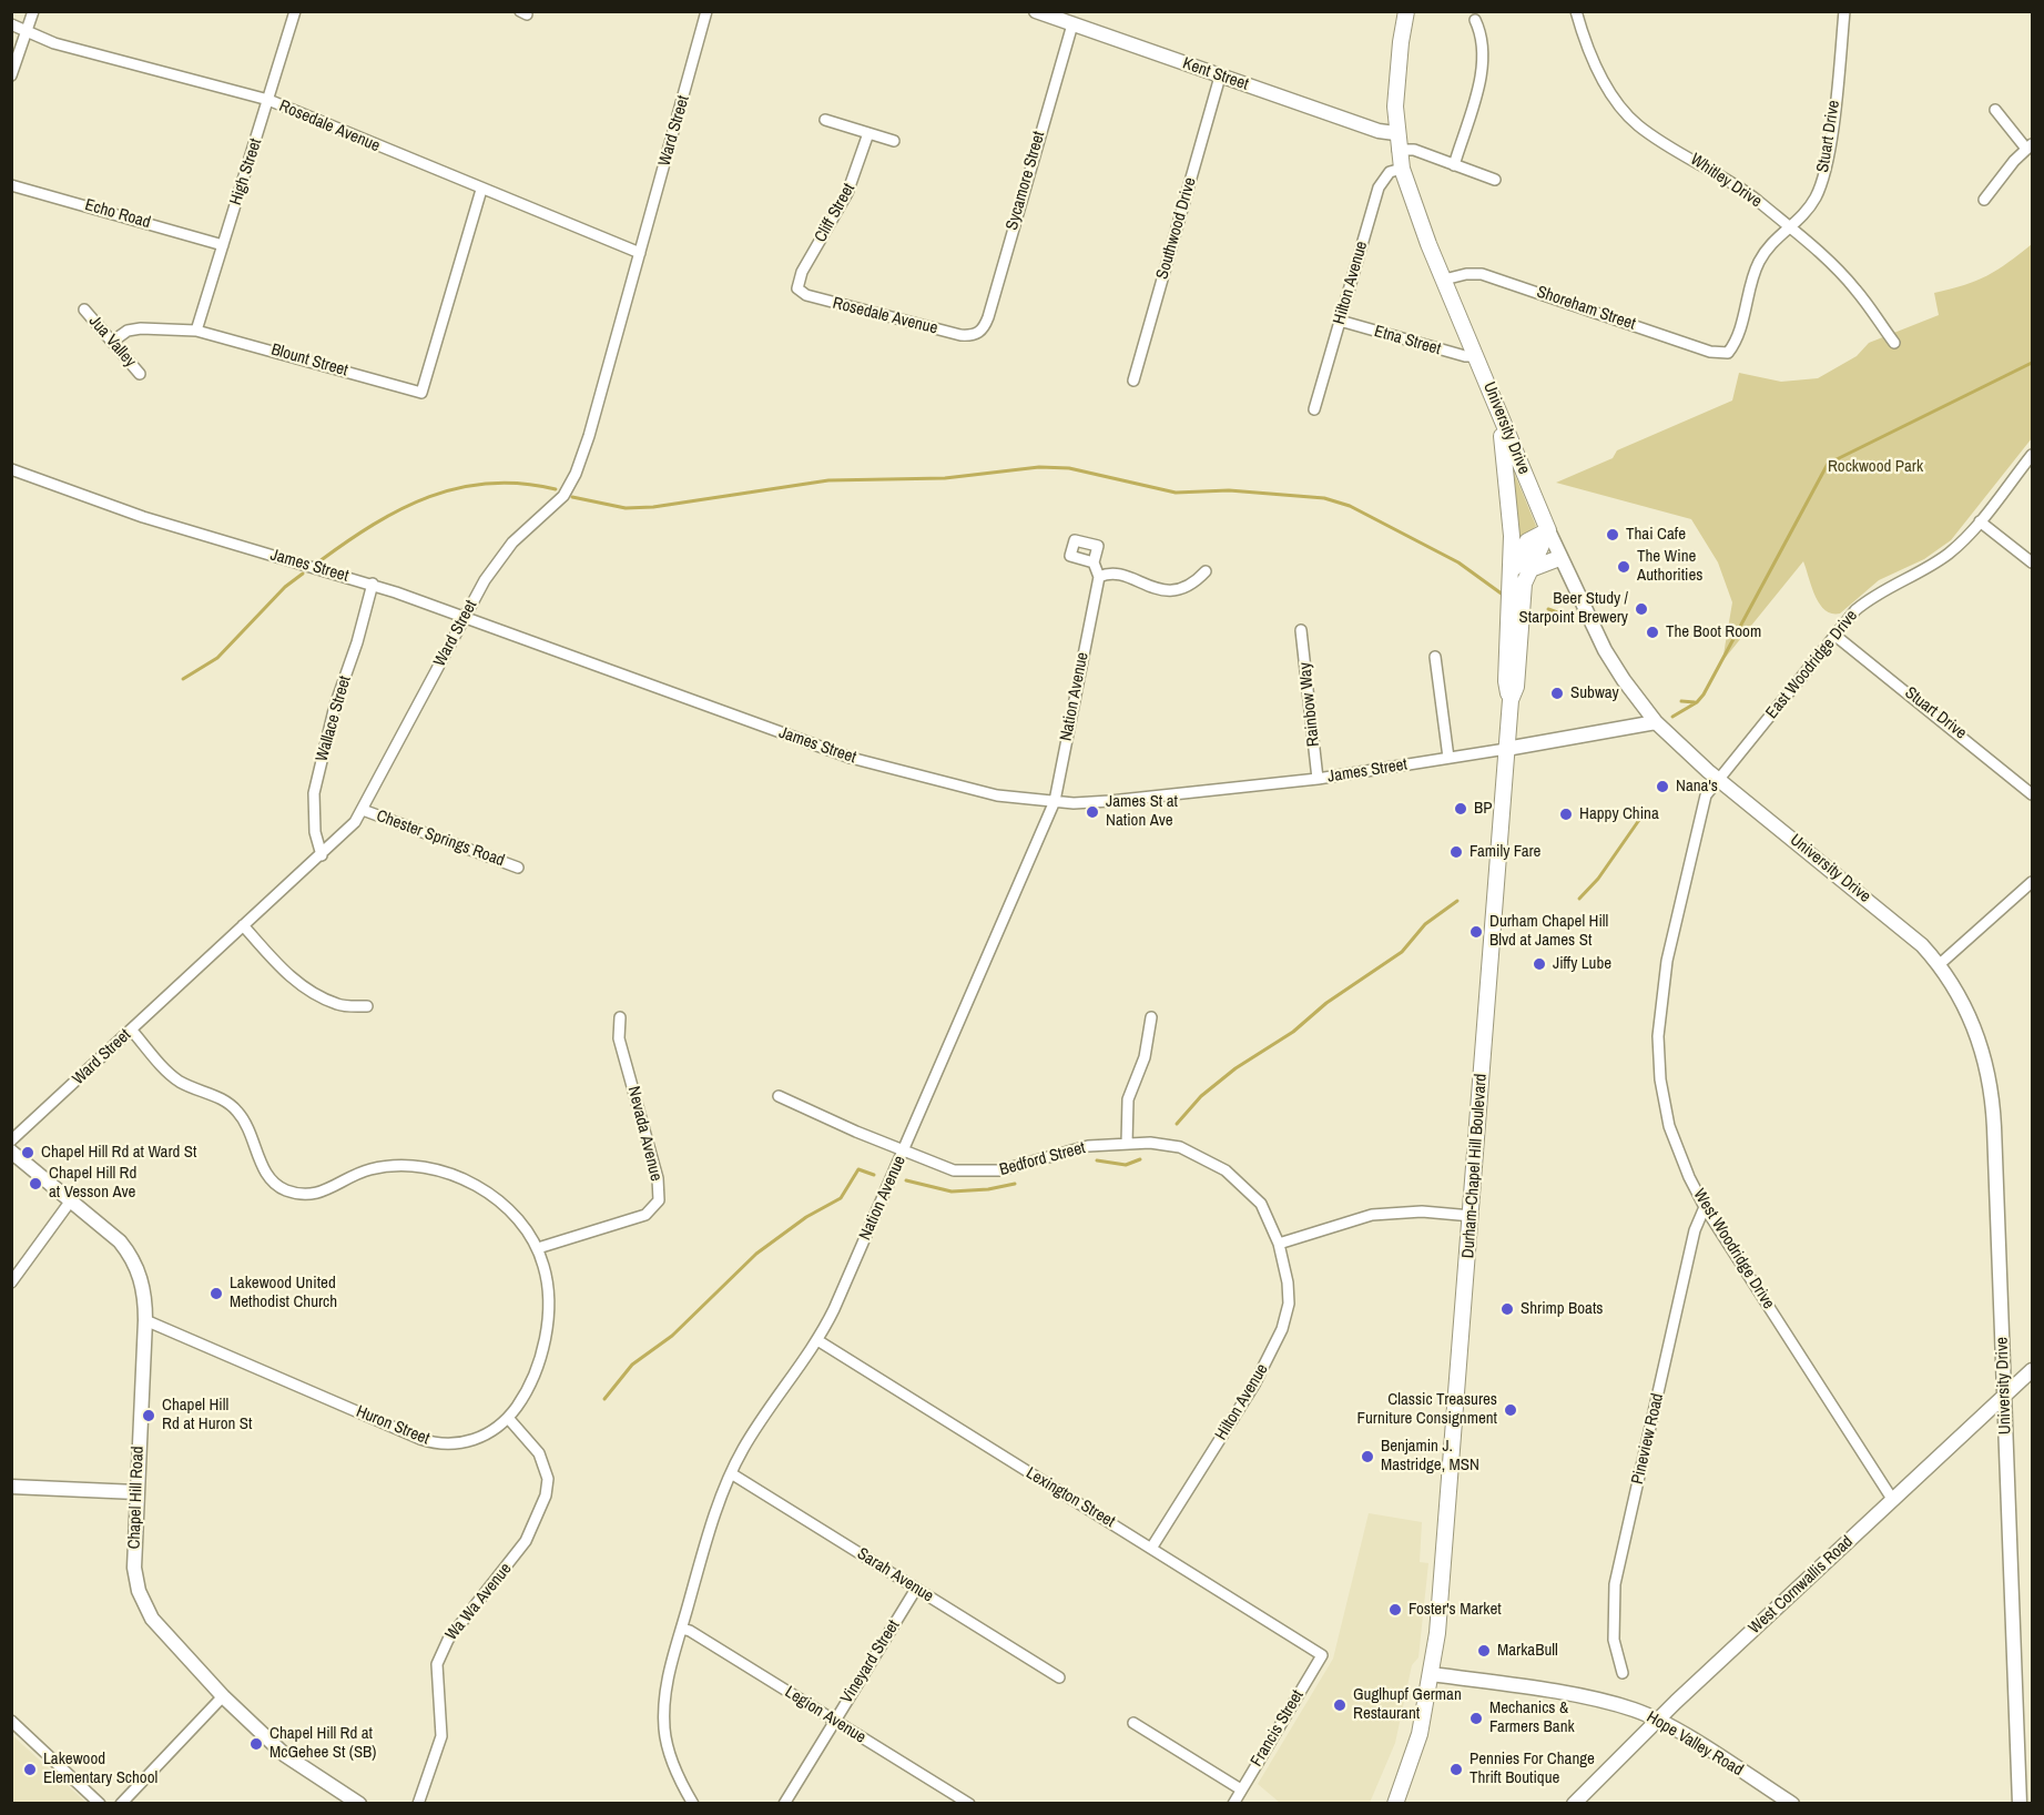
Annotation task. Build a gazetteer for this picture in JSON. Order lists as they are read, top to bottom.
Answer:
{
  "streets": {
    "main road": ["University Drive", "Durham-Chapel Hill Boulevard"],
    "street": [
      "Kent Street",
      "Rosedale Avenue",
      "Ward Street",
      "Stuart Drive",
      "High Street",
      "Sycamore Street",
      "Whitley Drive",
      "Cliff Street",
      "Echo Road",
      "Southwood Drive",
      "Hilton Avenue",
      "Shoreham Street",
      "Etna Street",
      "Jua Valley",
      "Blount Street",
      "James Street",
      "East Woodridge Drive",
      "Nation Avenue",
      "Rainbow Way",
      "Wallace Street",
      "Chester Springs Road",
      "Nevada Avenue",
      "Bedford Street",
      "West Woodridge Drive",
      "Huron Street",
      "Pineview Road",
      "Chapel Hill Road",
      "Lexington Street",
      "Sarah Avenue",
      "West Cornwallis Road",
      "Wa Wa Avenue",
      "Vineyard Street",
      "Legion Avenue",
      "Francis Street",
      "Hope Valley Road"
    ]
  },
  "crossings": [
    ["Kent Street", "Sycamore Street"],
    ["Kent Street", "Southwood Drive"],
    ["Kent Street", "University Drive"],
    ["Rosedale Avenue", "Ward Street"],
    ["Rosedale Avenue", "High Street"],
    ["Rosedale Avenue", "Sycamore Street"],
    ["Rosedale Avenue", "Cliff Street"],
    ["Rosedale Avenue", "Blount Street"],
    ["Ward Street", "James Street"],
    ["Ward Street", "Wallace Street"],
    ["Ward Street", "Chester Springs Road"],
    ["Ward Street", "Huron Street"],
    ["Stuart Drive", "Whitley Drive"],
    ["Stuart Drive", "Shoreham Street"],
    ["Stuart Drive", "East Woodridge Drive"],
    ["High Street", "Echo Road"],
    ["High Street", "Blount Street"],
    ["Hilton Avenue", "Etna Street"],
    ["Hilton Avenue", "University Drive"],
    ["Hilton Avenue", "Bedford Street"],
    ["Hilton Avenue", "Lexington Street"],
    ["Shoreham Street", "University Drive"],
    ["Etna Street", "University Drive"],
    ["Jua Valley", "Blount Street"],
    ["University Drive", "James Street"],
    ["University Drive", "East Woodridge Drive"],
    ["University Drive", "Durham-Chapel Hill Boulevard"],
    ["University Drive", "West Woodridge Drive"],
    ["University Drive", "West Cornwallis Road"],
    ["James Street", "Nation Avenue"],
    ["James Street", "Rainbow Way"],
    ["James Street", "Wallace Street"],
    ["James Street", "Durham-Chapel Hill Boulevard"],
    ["East Woodridge Drive", "West Woodridge Drive"],
    ["Nation Avenue", "Bedford Street"],
    ["Nation Avenue", "Lexington Street"],
    ["Nation Avenue", "Sarah Avenue"],
    ["Nation Avenue", "Legion Avenue"],
    ["Nevada Avenue", "Huron Street"],
    ["Durham-Chapel Hill Boulevard", "Hope Valley Road"],
    ["West Woodridge Drive", "Pineview Road"],
    ["West Woodridge Drive", "West Cornwallis Road"],
    ["Huron Street", "Chapel Hill Road"],
    ["Huron Street", "Wa Wa Avenue"],
    ["Lexington Street", "Francis Street"],
    ["Sarah Avenue", "Vineyard Street"],
    ["West Cornwallis Road", "Hope Valley Road"],
    ["Vineyard Street", "Legion Avenue"]
  ],
  "parks": ["Rockwood Park"],
  "places": [
    "Thai Cafe",
    "The Wine Authorities",
    "Beer Study / Starpoint Brewery",
    "The Boot Room",
    "Subway",
    "Nana's",
    "BP",
    "James St at Nation Ave",
    "Happy China",
    "Family Fare",
    "Durham Chapel Hill Blvd at James St",
    "Jiffy Lube",
    "Chapel Hill Rd at Ward St",
    "Chapel Hill Rd at Vesson Ave",
    "Lakewood United Methodist Church",
    "Shrimp Boats",
    "Classic Treasures Furniture Consignment",
    "Chapel Hill Rd at Huron St",
    "Benjamin J. Mastridge, MSN",
    "Foster's Market",
    "MarkaBull",
    "Guglhupf German Restaurant",
    "Mechanics & Farmers Bank",
    "Chapel Hill Rd at McGehee St (SB)",
    "Lakewood Elementary School",
    "Pennies For Change Thrift Boutique"
  ]
}
